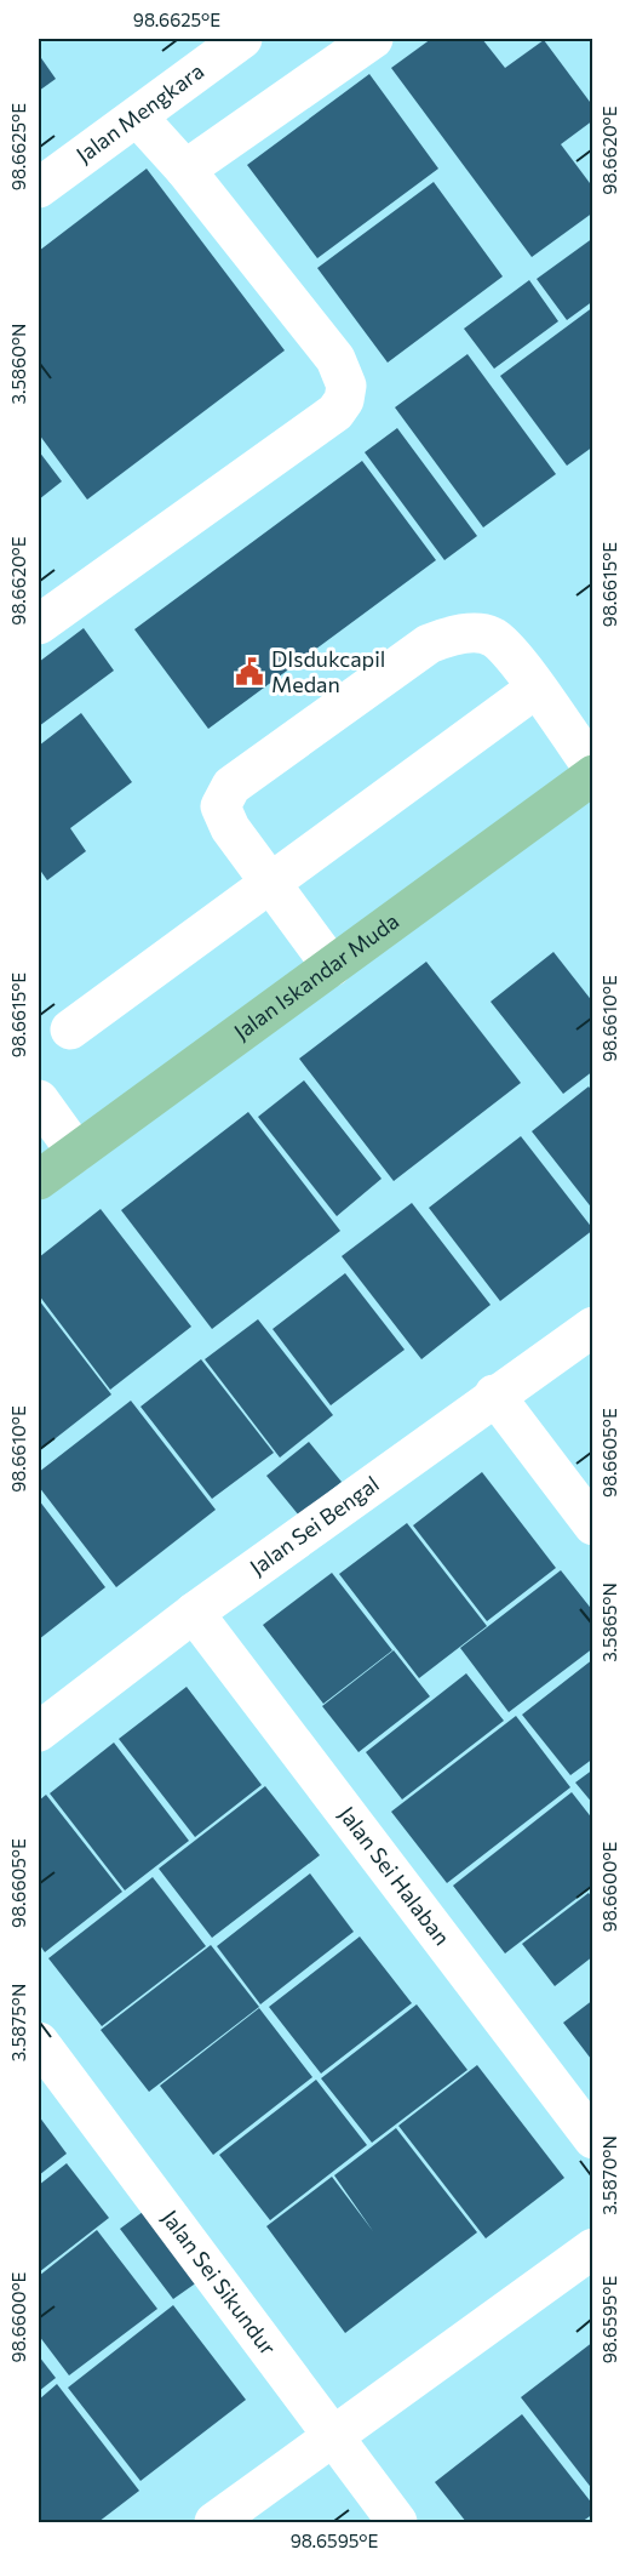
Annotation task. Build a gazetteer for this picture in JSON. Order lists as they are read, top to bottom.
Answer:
{
  "streets": {
    "main road": ["Jalan Iskandar Muda"],
    "street": [
      "Jalan Mengkara",
      "Jalan Sei Bengal",
      "Jalan Sei Halaban",
      "Jalan Sei Sikundur"
    ]
  },
  "crossings": [
    ["Jalan Sei Bengal", "Jalan Sei Halaban"]
  ],
  "places": {
    "public building": ["DIsdukcapil Medan"]
  },
  "coordinates": [
    "98.6625°E",
    "98.6620°E",
    "3.5860°N",
    "98.6615°E",
    "98.6610°E",
    "98.6605°E",
    "3.5865°N",
    "98.6600°E",
    "3.5875°N",
    "3.5870°N",
    "98.6595°E"
  ]
}
